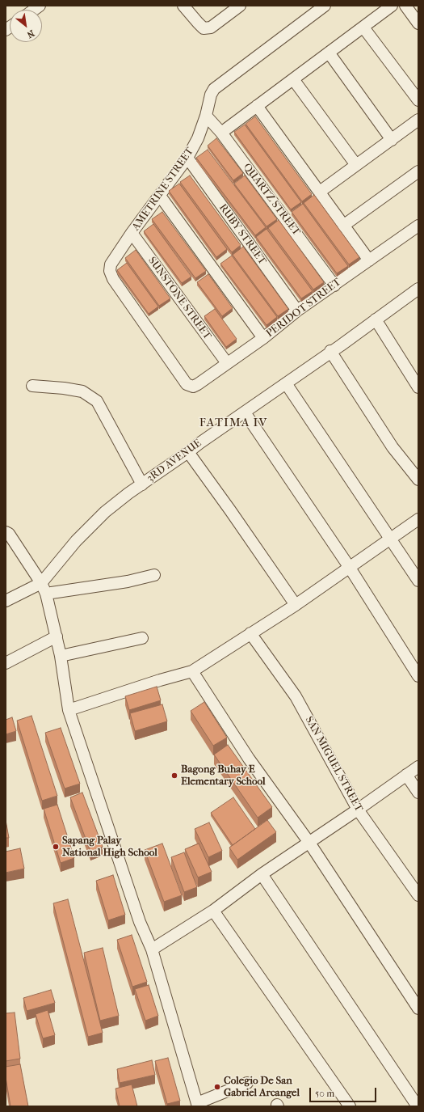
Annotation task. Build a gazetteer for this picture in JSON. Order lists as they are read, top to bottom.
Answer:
{
  "streets": {
    "street": [
      "AMETRINE STREET",
      "QUARTZ STREET",
      "RUBY STREET",
      "SUNSTONE STREET",
      "PERIDOT STREET",
      "3RD AVENUE",
      "SAN MIGUEL STREET"
    ]
  },
  "crossings": [
    ["AMETRINE STREET", "QUARTZ STREET"],
    ["AMETRINE STREET", "RUBY STREET"],
    ["AMETRINE STREET", "SUNSTONE STREET"],
    ["AMETRINE STREET", "PERIDOT STREET"],
    ["QUARTZ STREET", "PERIDOT STREET"],
    ["RUBY STREET", "PERIDOT STREET"],
    ["SUNSTONE STREET", "PERIDOT STREET"]
  ],
  "districts": ["FATIMA IV"],
  "places": ["Bagong Buhay E Elementary School", "Sapang Palay National High School", "Colegio De San Gabriel Arcangel"],
  "scale_bar": "50 m",
  "north": "bottom right"
}
